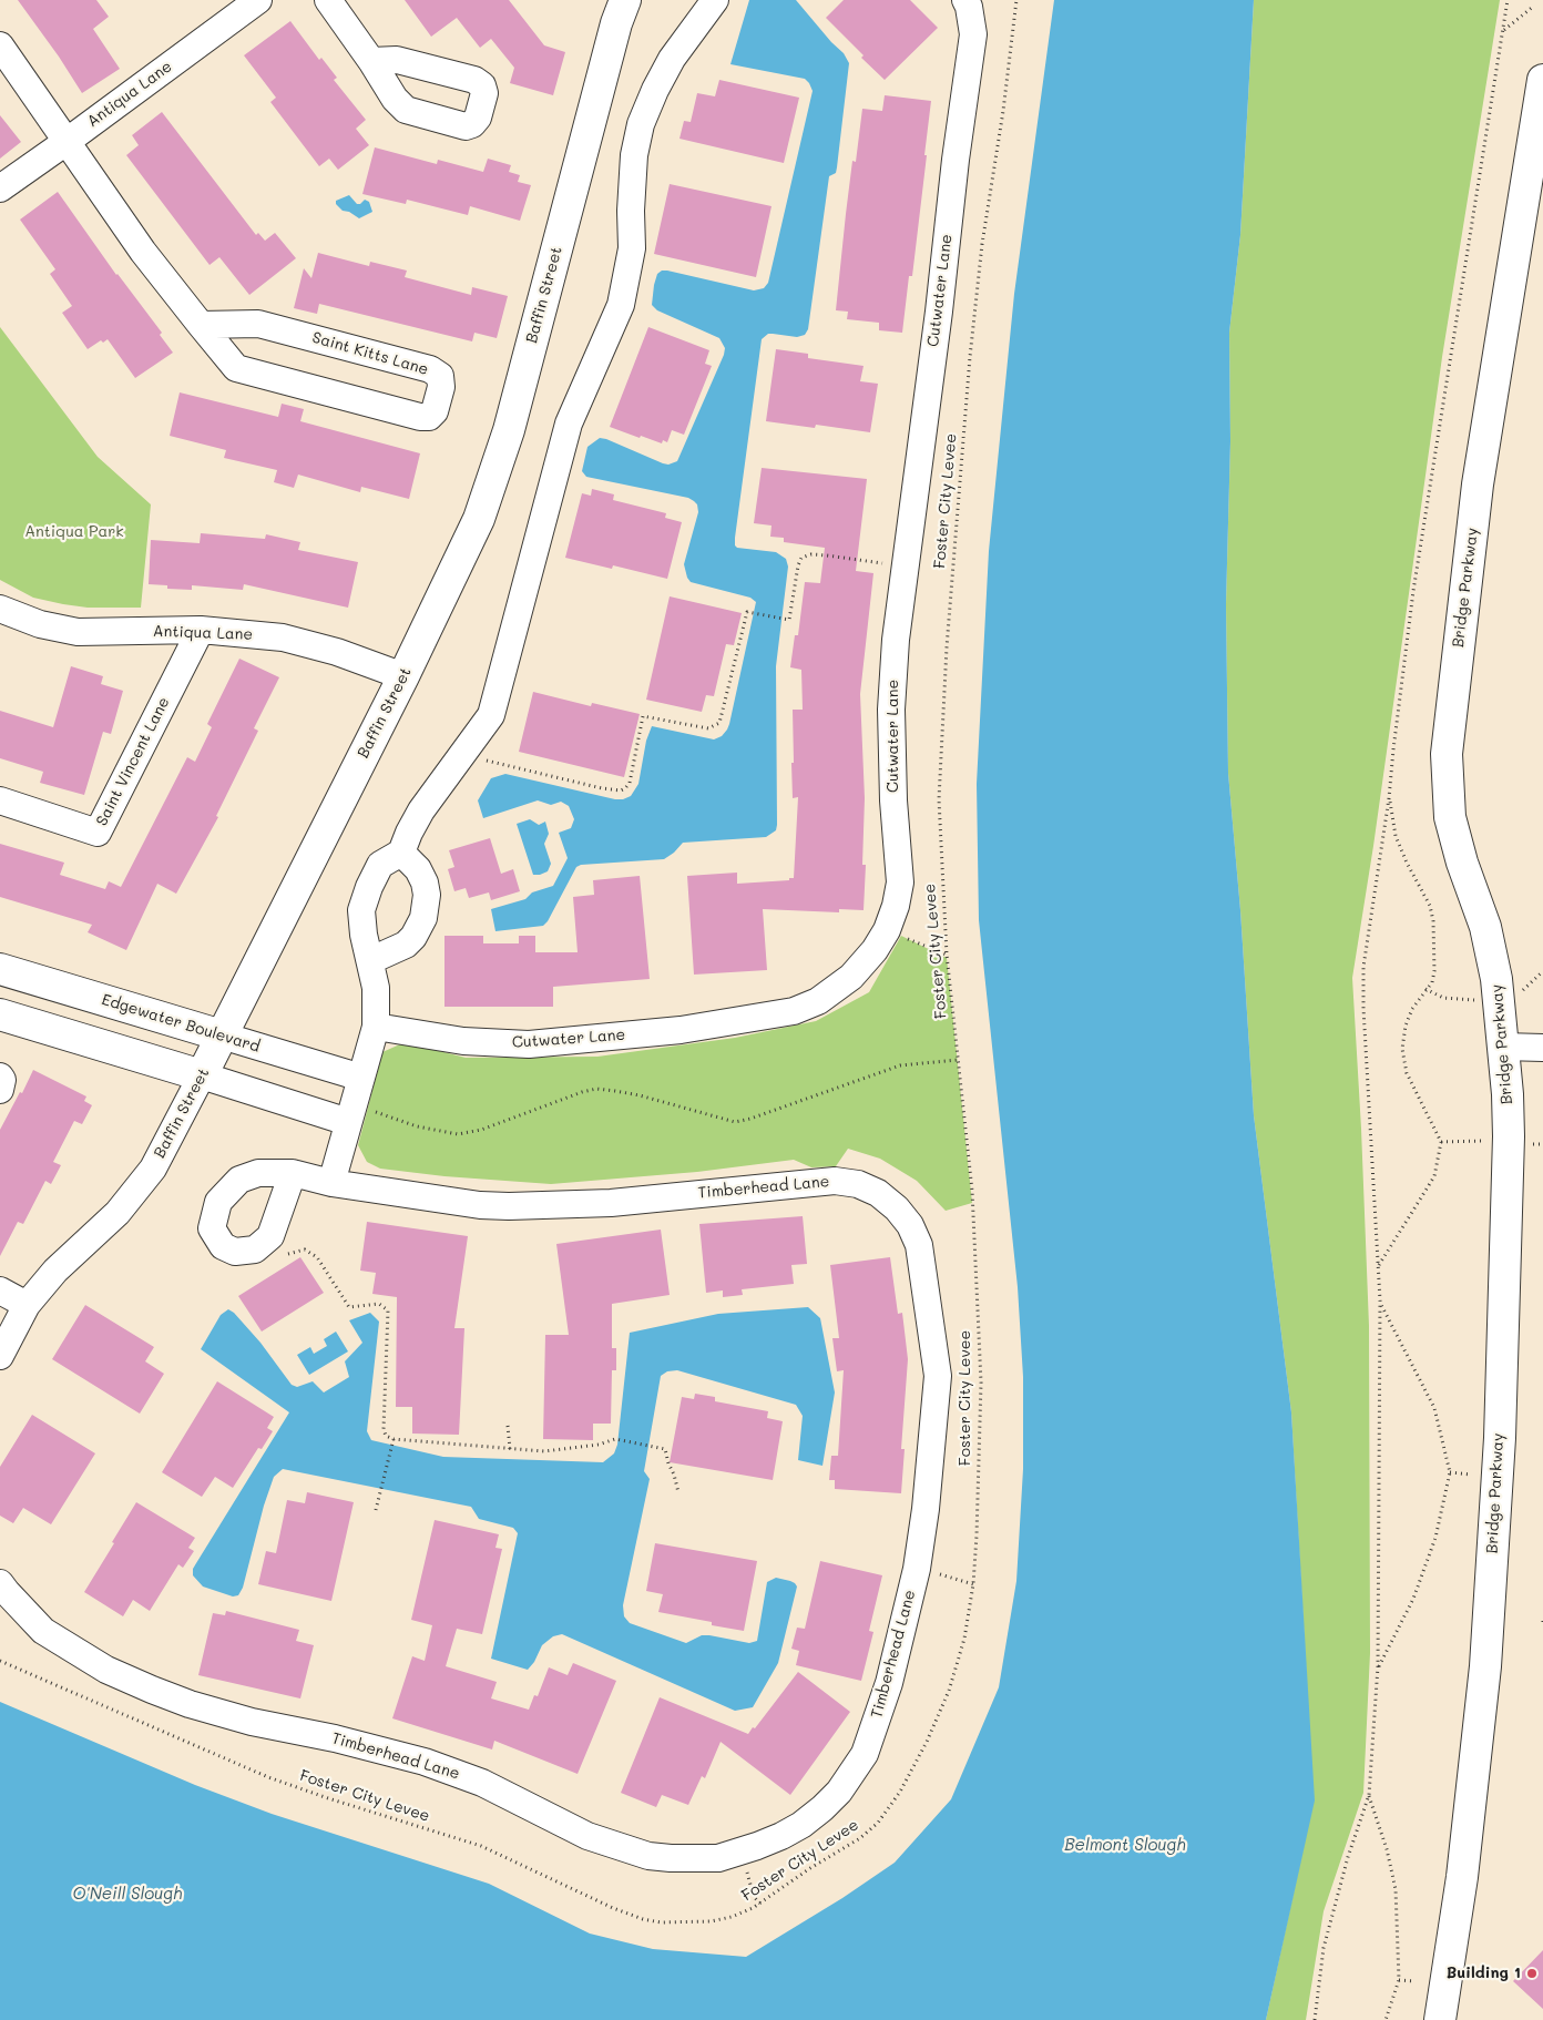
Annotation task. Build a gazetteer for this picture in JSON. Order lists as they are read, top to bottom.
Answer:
{
  "streets": {
    "street": [
      "Antiqua Lane",
      "Cutwater Lane",
      "Baffin Street",
      "Saint Kitts Lane",
      "Bridge Parkway",
      "Saint Vincent Lane",
      "Edgewater Boulevard",
      "Timberhead Lane"
    ],
    "path": ["Foster City Levee"]
  },
  "crossings": [
    ["Antiqua Lane", "Baffin Street"],
    ["Antiqua Lane", "Saint Kitts Lane"],
    ["Antiqua Lane", "Saint Vincent Lane"],
    ["Baffin Street", "Edgewater Boulevard"]
  ],
  "water": ["Belmont Slough", "O'Neill Slough"],
  "parks": ["Antiqua Park"],
  "places": ["Building 1"]
}
